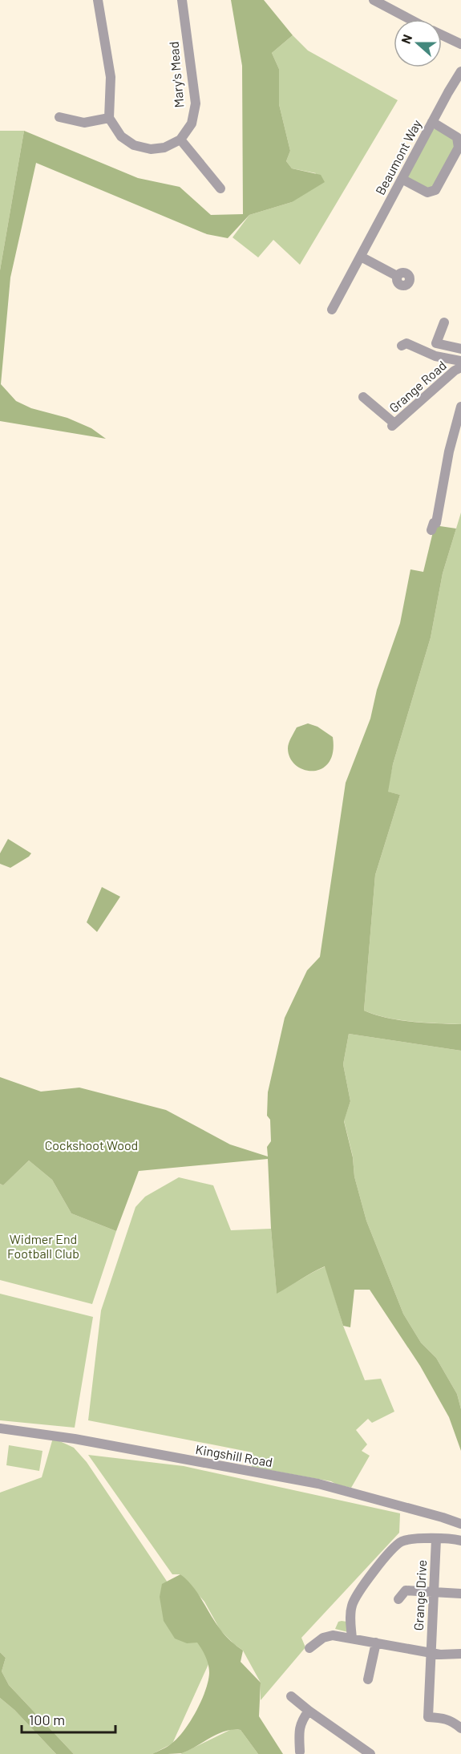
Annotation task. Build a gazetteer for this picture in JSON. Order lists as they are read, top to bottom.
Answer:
{
  "streets": {
    "street": [
      "Mary's Mead",
      "Beaumont Way",
      "Grange Road",
      "Kingshill Road",
      "Grange Drive"
    ]
  },
  "parks": ["Cockshoot Wood", "Widmer End Football Club"],
  "scale_bar": "100 m",
  "north": "left"
}
